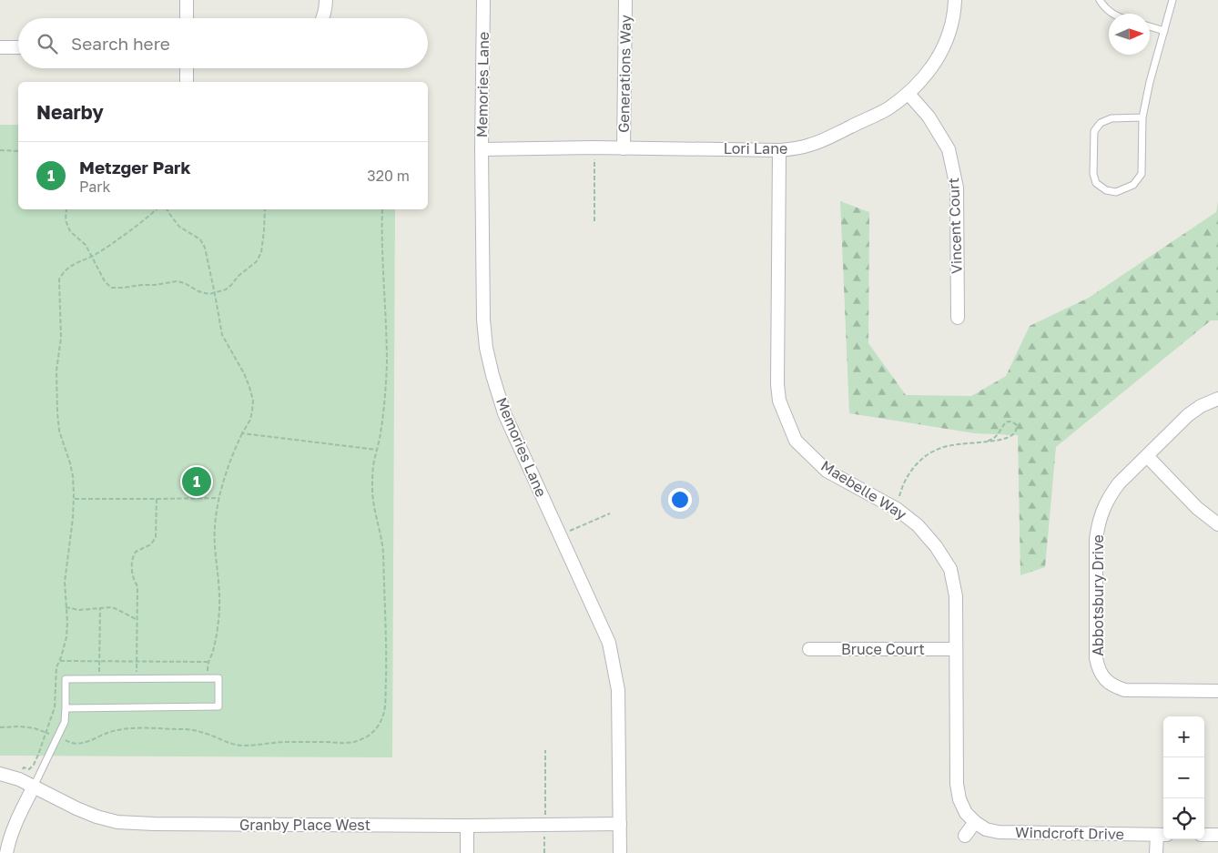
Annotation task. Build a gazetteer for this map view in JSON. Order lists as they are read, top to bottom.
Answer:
{
  "streets": {
    "street": [
      "Generations Way",
      "Memories Lane",
      "Lori Lane",
      "Vincent Court",
      "Maebelle Way",
      "Abbotsbury Drive",
      "Bruce Court",
      "Granby Place West",
      "Windcroft Drive"
    ]
  },
  "crossings": [
    ["Generations Way", "Lori Lane"],
    ["Memories Lane", "Lori Lane"],
    ["Memories Lane", "Granby Place West"],
    ["Lori Lane", "Vincent Court"],
    ["Lori Lane", "Maebelle Way"],
    ["Maebelle Way", "Bruce Court"],
    ["Maebelle Way", "Windcroft Drive"]
  ],
  "north": "right",
  "page": {
    "search": "Search here",
    "heading": "Nearby",
    "list": [
      {
        "mark": "1",
        "name": "Metzger Park",
        "note": "Park",
        "value": "320 m"
      }
    ],
    "pins": "1",
    "map_buttons": ["+", "−"]
  }
}
